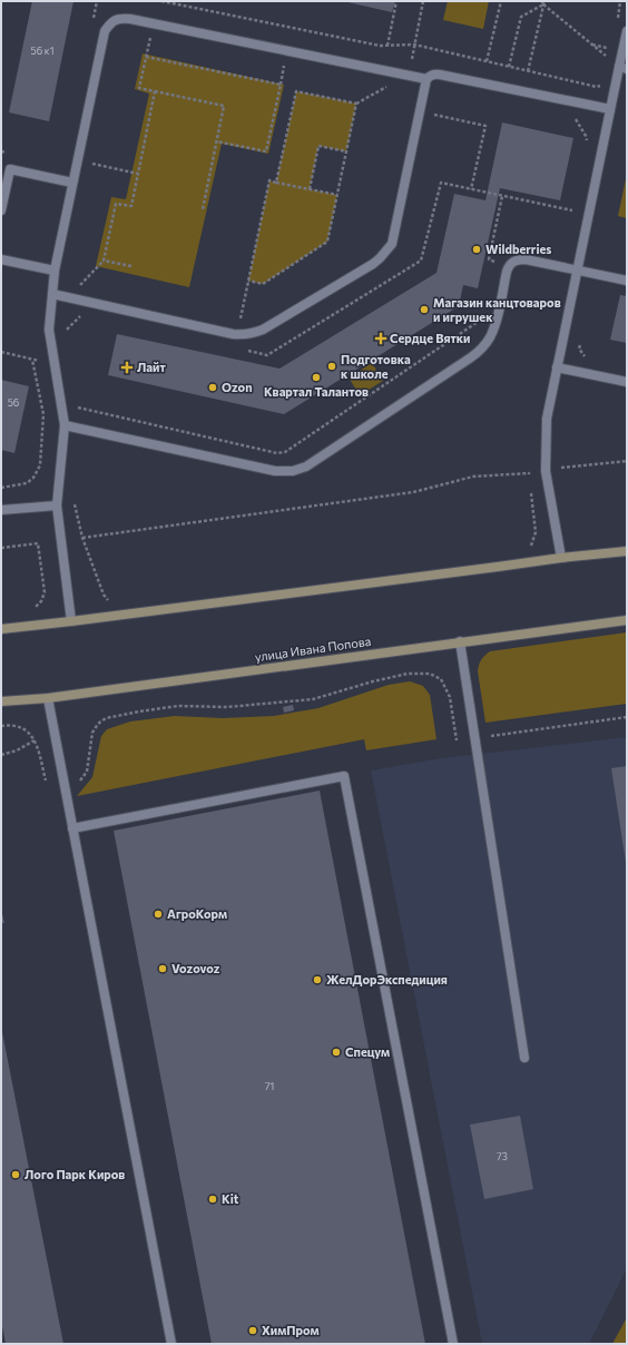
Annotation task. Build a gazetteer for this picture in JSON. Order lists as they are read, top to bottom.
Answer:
{
  "streets": {
    "main road": ["улица Ивана Попова"]
  },
  "places": {
    "other": [
      "Wildberries",
      "Магазин канцтоваров и игрушек",
      "Подготовка к школе",
      "Квартал Талантов",
      "Ozon",
      "АгроКорм",
      "Vozovoz",
      "ЖелДорЭкспедиция",
      "Спецум",
      "Лого Парк Киров",
      "Kit",
      "ХимПром"
    ],
    "health": ["Сердце Вятки", "Лайт"]
  },
  "house_numbers": [
    "56 к1",
    "56",
    "71",
    "73"
  ]
}
